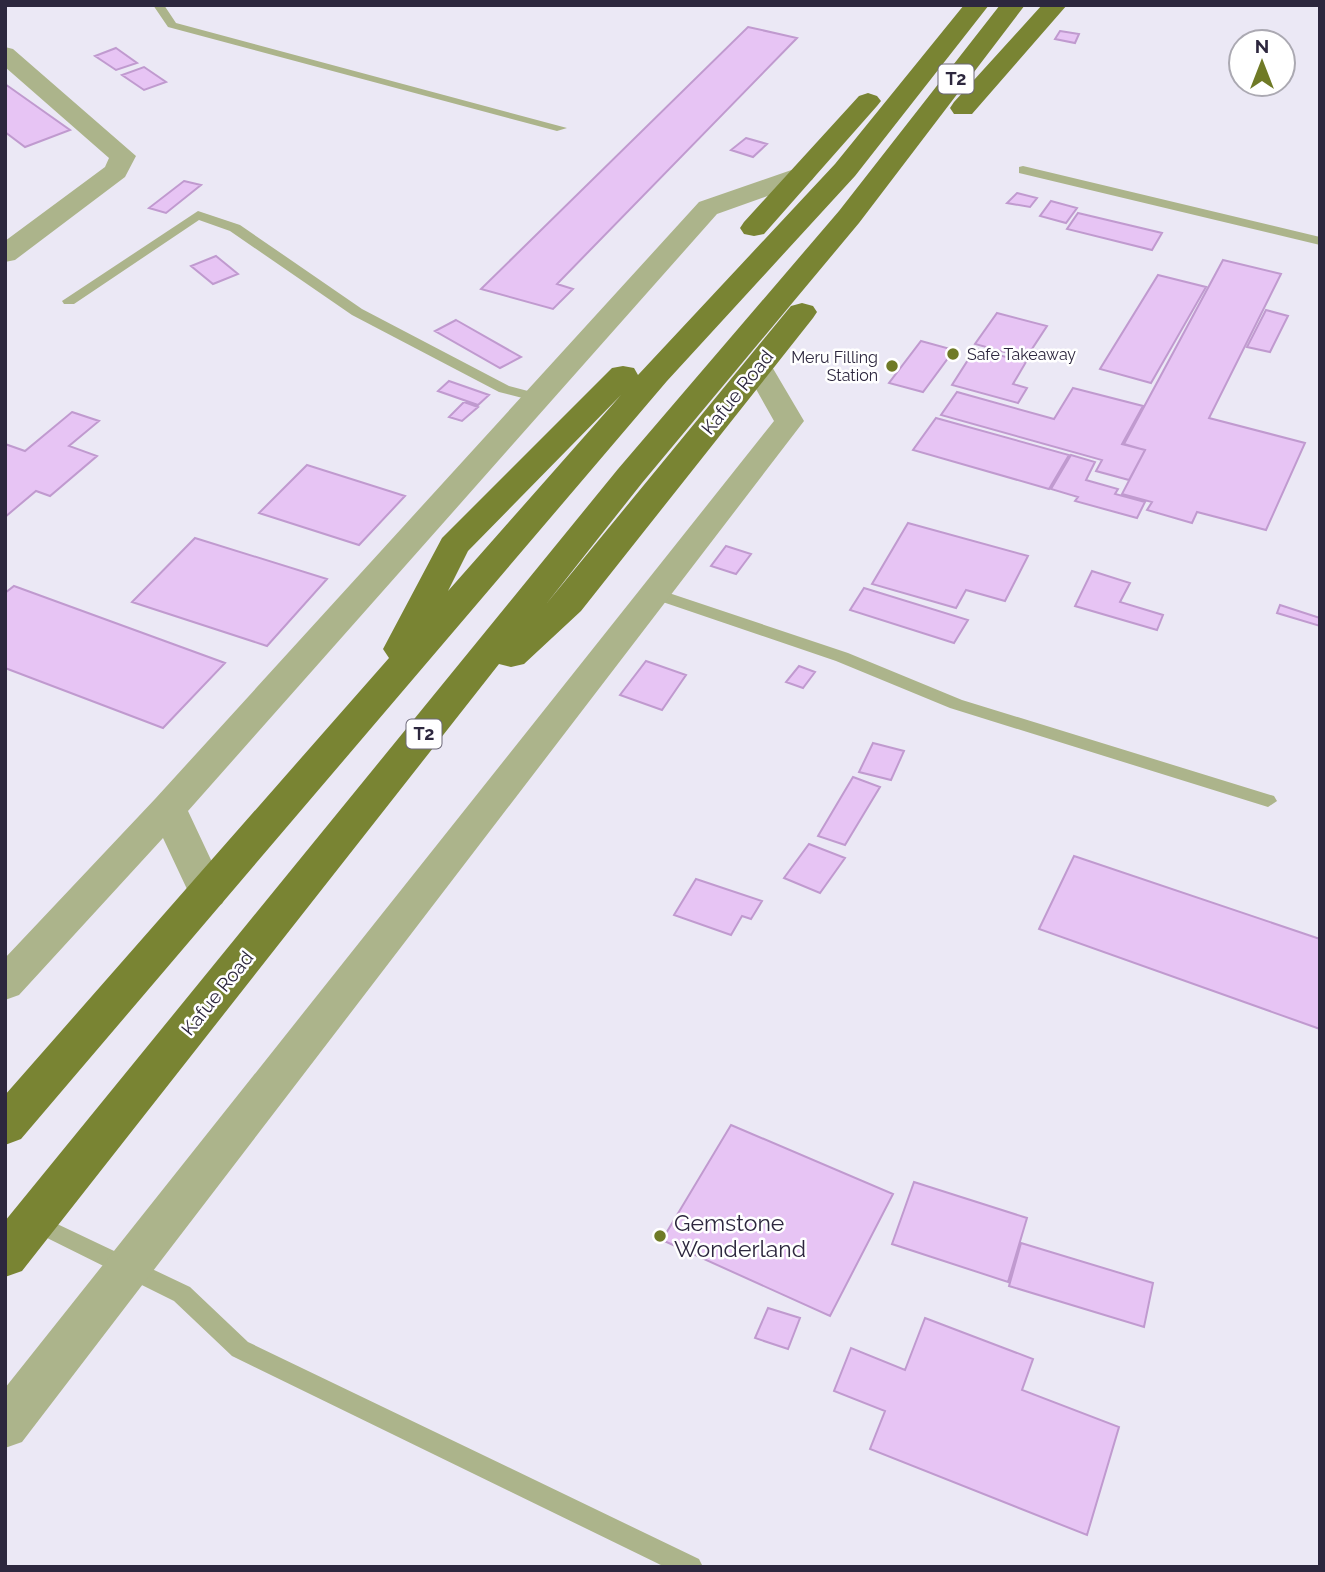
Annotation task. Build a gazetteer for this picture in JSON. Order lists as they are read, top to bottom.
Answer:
{
  "streets": {
    "main road": ["T2", "Kafue Road"]
  },
  "places": ["Safe Takeaway", "Meru Filling Station", "Gemstone Wonderland"],
  "north": "top"
}
